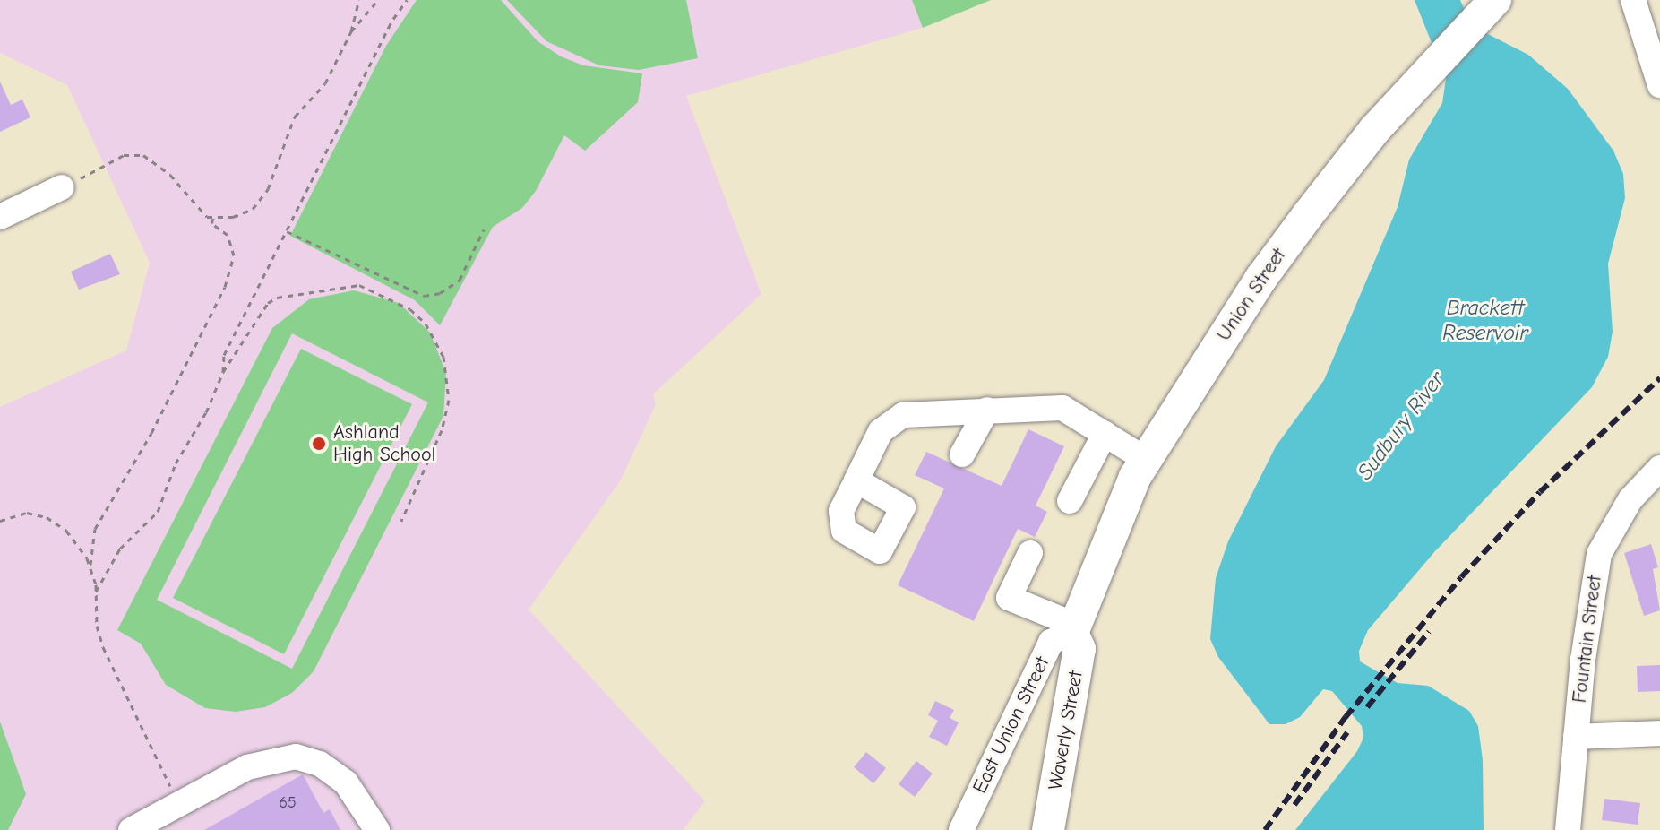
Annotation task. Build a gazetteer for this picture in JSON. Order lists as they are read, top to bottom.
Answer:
{
  "streets": {
    "main road": ["Union Street", "Waverly Street"],
    "street": ["Fountain Street", "East Union Street"]
  },
  "crossings": [
    ["Union Street", "East Union Street"],
    ["Union Street", "Waverly Street"],
    ["East Union Street", "Waverly Street"]
  ],
  "water": ["Brackett Reservoir", "Sudbury River"],
  "places": ["Ashland High School"],
  "house_numbers": ["65"]
}
